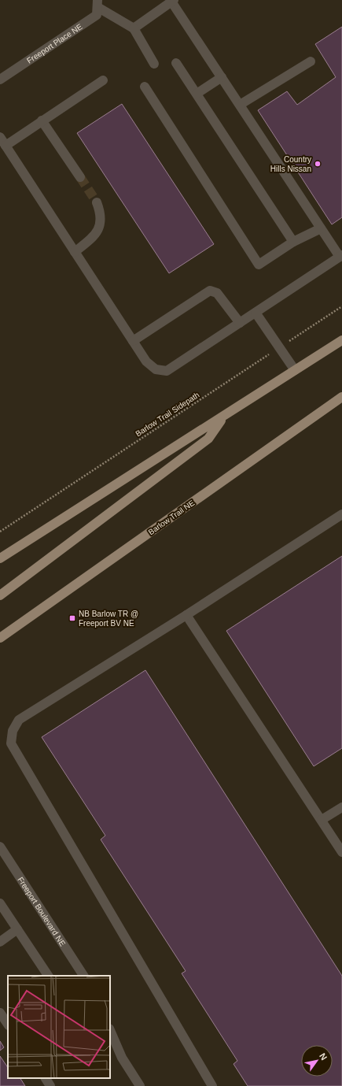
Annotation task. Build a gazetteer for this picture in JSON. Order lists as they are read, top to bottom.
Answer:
{
  "streets": {
    "main road": ["Barlow Trail NE"],
    "street": ["Freeport Place NE", "Freeport Boulevard NE"],
    "path": ["Barlow Trail Sidepath"]
  },
  "places": {
    "other": ["Country Hills Nissan"],
    "transit": ["NB Barlow TR @ Freeport BV NE"]
  },
  "north": "top right"
}
